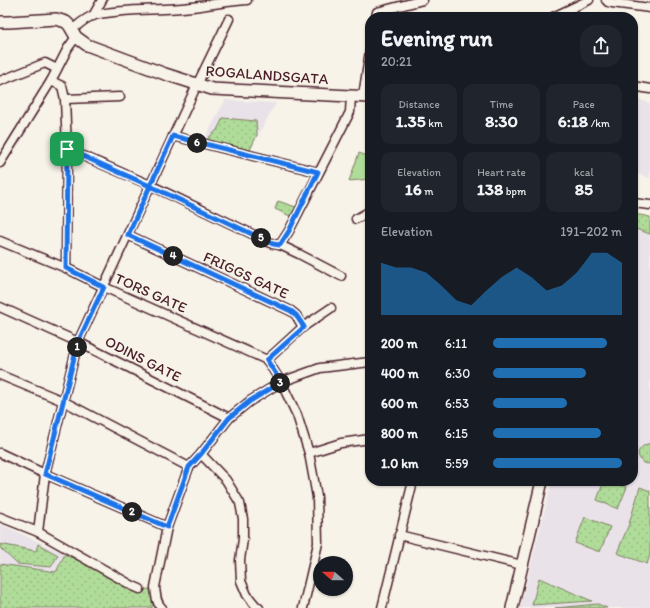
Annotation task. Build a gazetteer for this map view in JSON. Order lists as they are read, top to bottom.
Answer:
{
  "streets": {
    "street": [
      "ROGALANDSGATA",
      "FRIGGS GATE",
      "TORS GATE",
      "ODINS GATE"
    ]
  },
  "north": "left",
  "page": {
    "heading": ["Evening run", "20:21"],
    "stats": [
      ["Distance", "1.35 km"],
      ["Time", "8:30"],
      ["Pace", "6:18 /km"],
      ["Elevation", "16 m"],
      ["Heart rate", "138 bpm"],
      ["kcal", "85"]
    ],
    "pins": [
      "6",
      "5",
      "4",
      "1",
      "3",
      "2"
    ],
    "chart": ["Elevation", "191–202 m"],
    "list": [
      {
        "name": "200 m",
        "note": "6:11"
      },
      {
        "name": "400 m",
        "note": "6:30"
      },
      {
        "name": "600 m",
        "note": "6:53"
      },
      {
        "name": "800 m",
        "note": "6:15"
      },
      {
        "name": "1.0 km",
        "note": "5:59"
      }
    ]
  }
}
